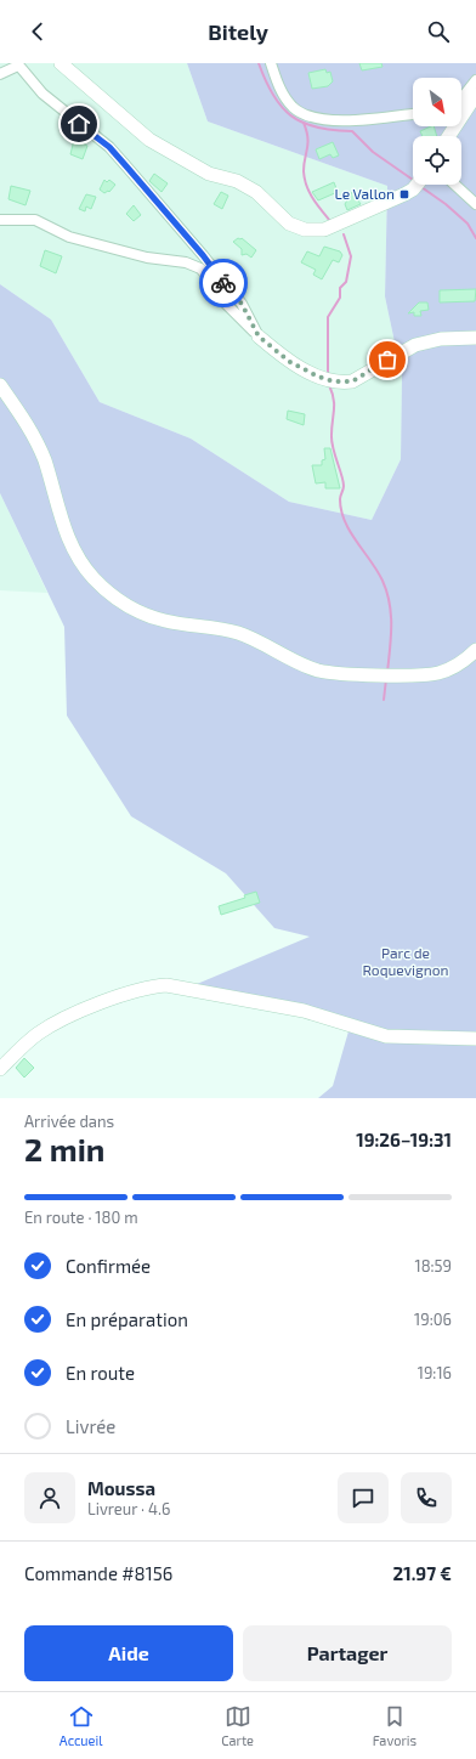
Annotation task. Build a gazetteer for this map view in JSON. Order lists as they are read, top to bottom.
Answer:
{
  "parks": ["Parc de Roquevignon"],
  "places": {
    "transit": ["Le Vallon"]
  },
  "north": "bottom right",
  "page": {
    "header": "Bitely",
    "heading": ["2 min", "Arrivée dans", "19:26–19:31"],
    "panel": [
      "Moussa",
      "Livreur · 4.6",
      "Commande #8156",
      "21.97 €"
    ],
    "bar": "En route · 180 m",
    "list": [
      ["Confirmée", "18:59"],
      ["En préparation", "19:06"],
      ["En route", "19:16"],
      "Livrée"
    ],
    "buttons": ["Aide", "Partager"],
    "tabs": ["Accueil", "Carte", "Favoris"]
  }
}
